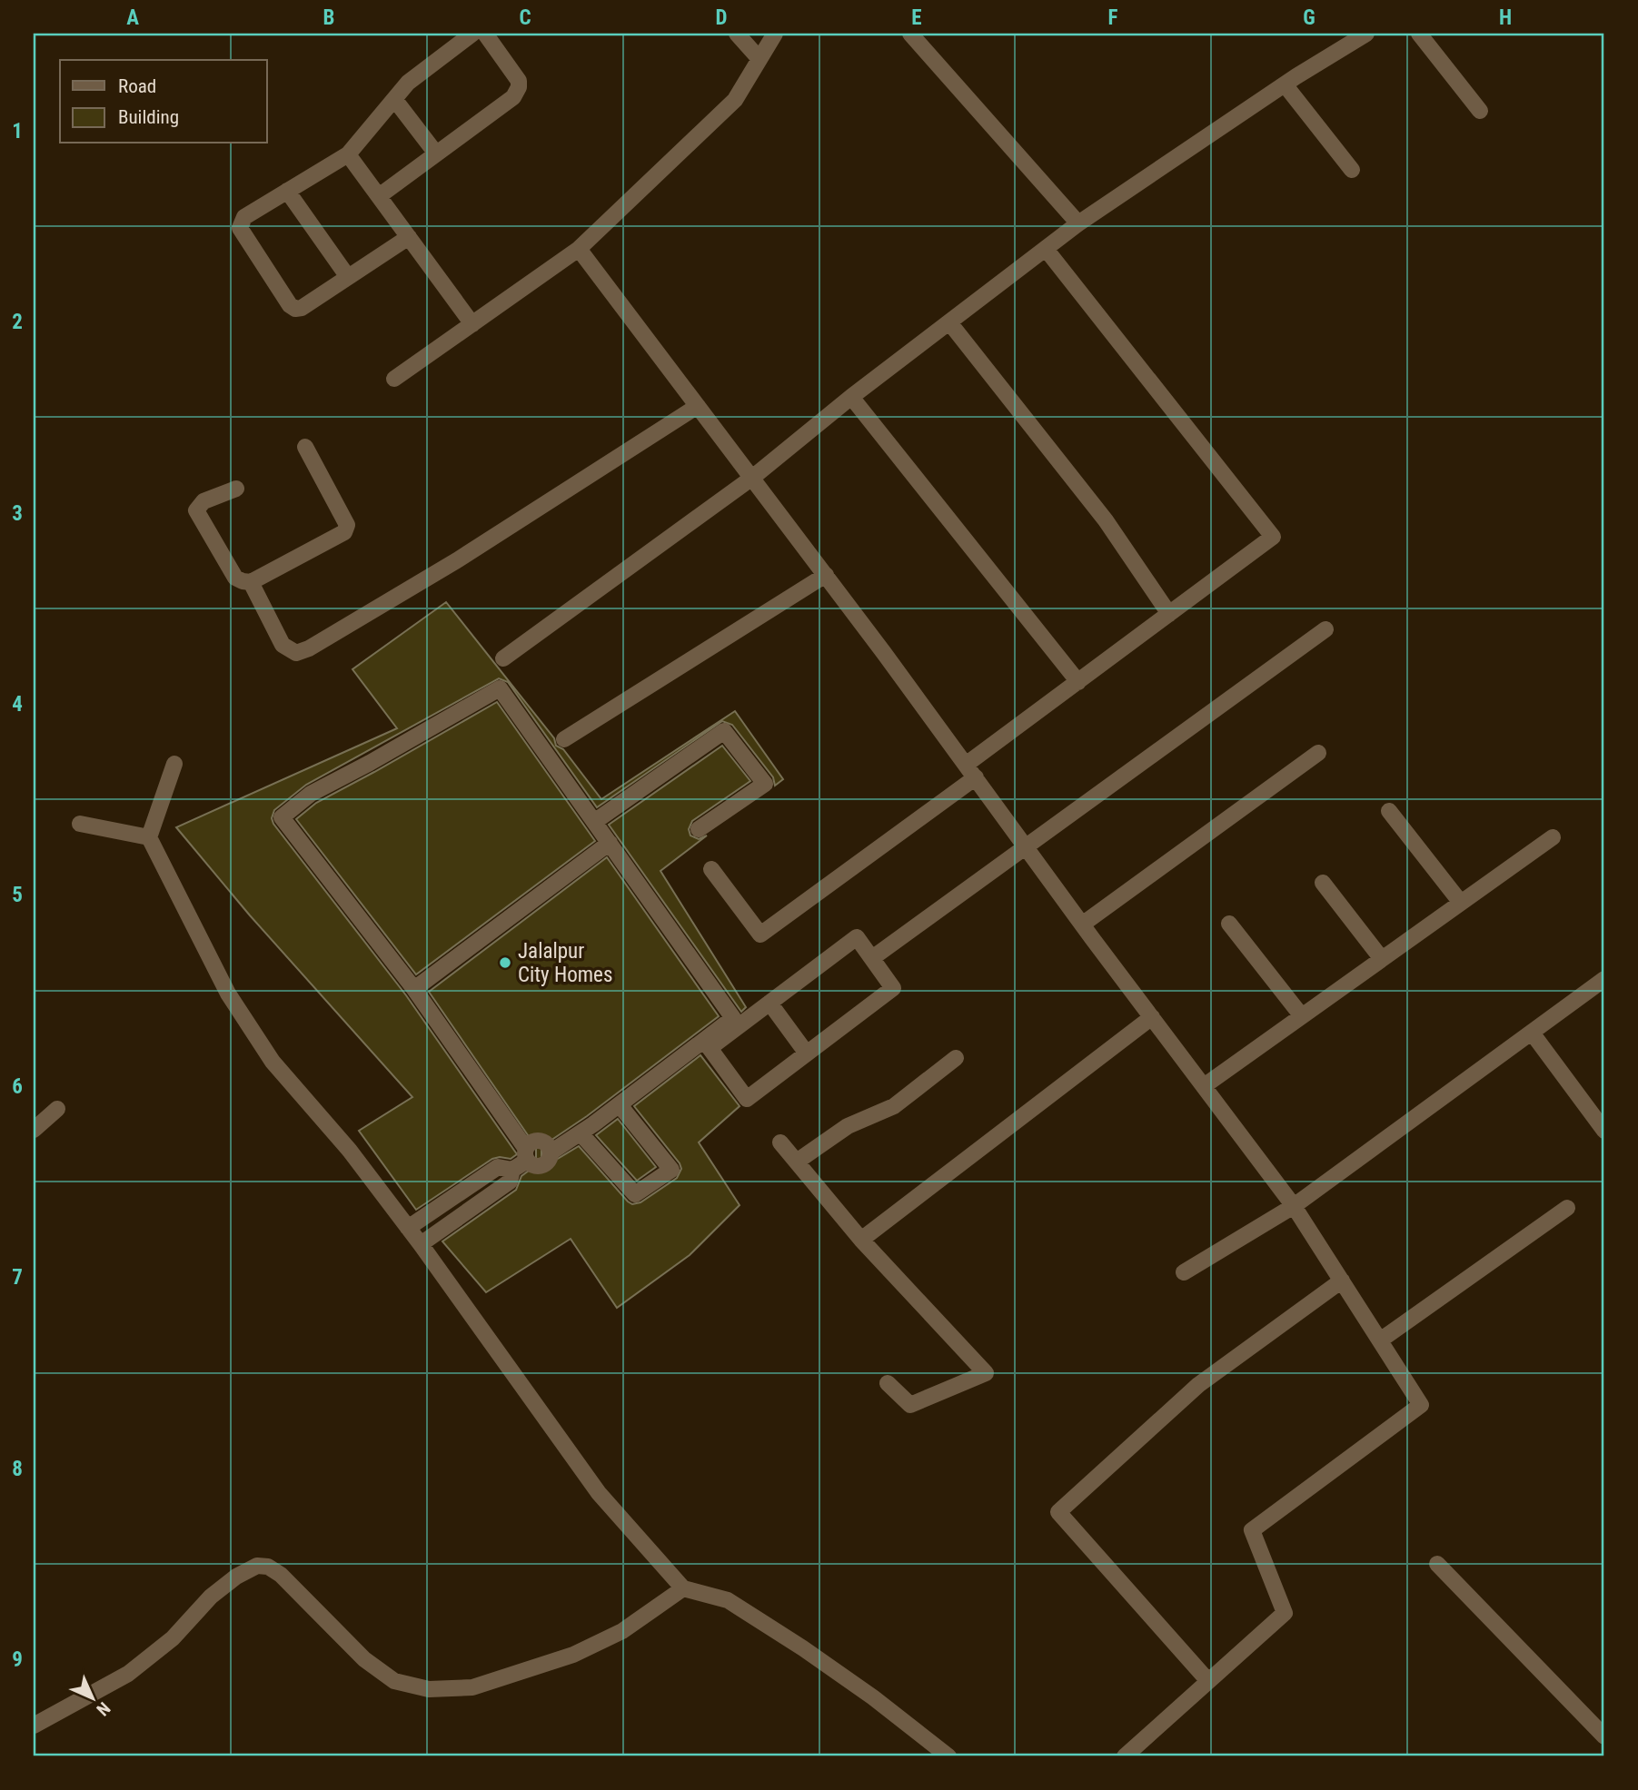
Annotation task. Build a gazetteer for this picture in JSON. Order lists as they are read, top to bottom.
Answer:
{
  "places": ["Jalalpur City Homes"],
  "legend": ["Road", "Building"],
  "north": "bottom right",
  "grid": {
    "columns": [
      "A",
      "B",
      "C",
      "D",
      "E",
      "F",
      "G",
      "H"
    ],
    "rows": [
      "1",
      "2",
      "3",
      "4",
      "5",
      "6",
      "7",
      "8",
      "9"
    ]
  }
}
